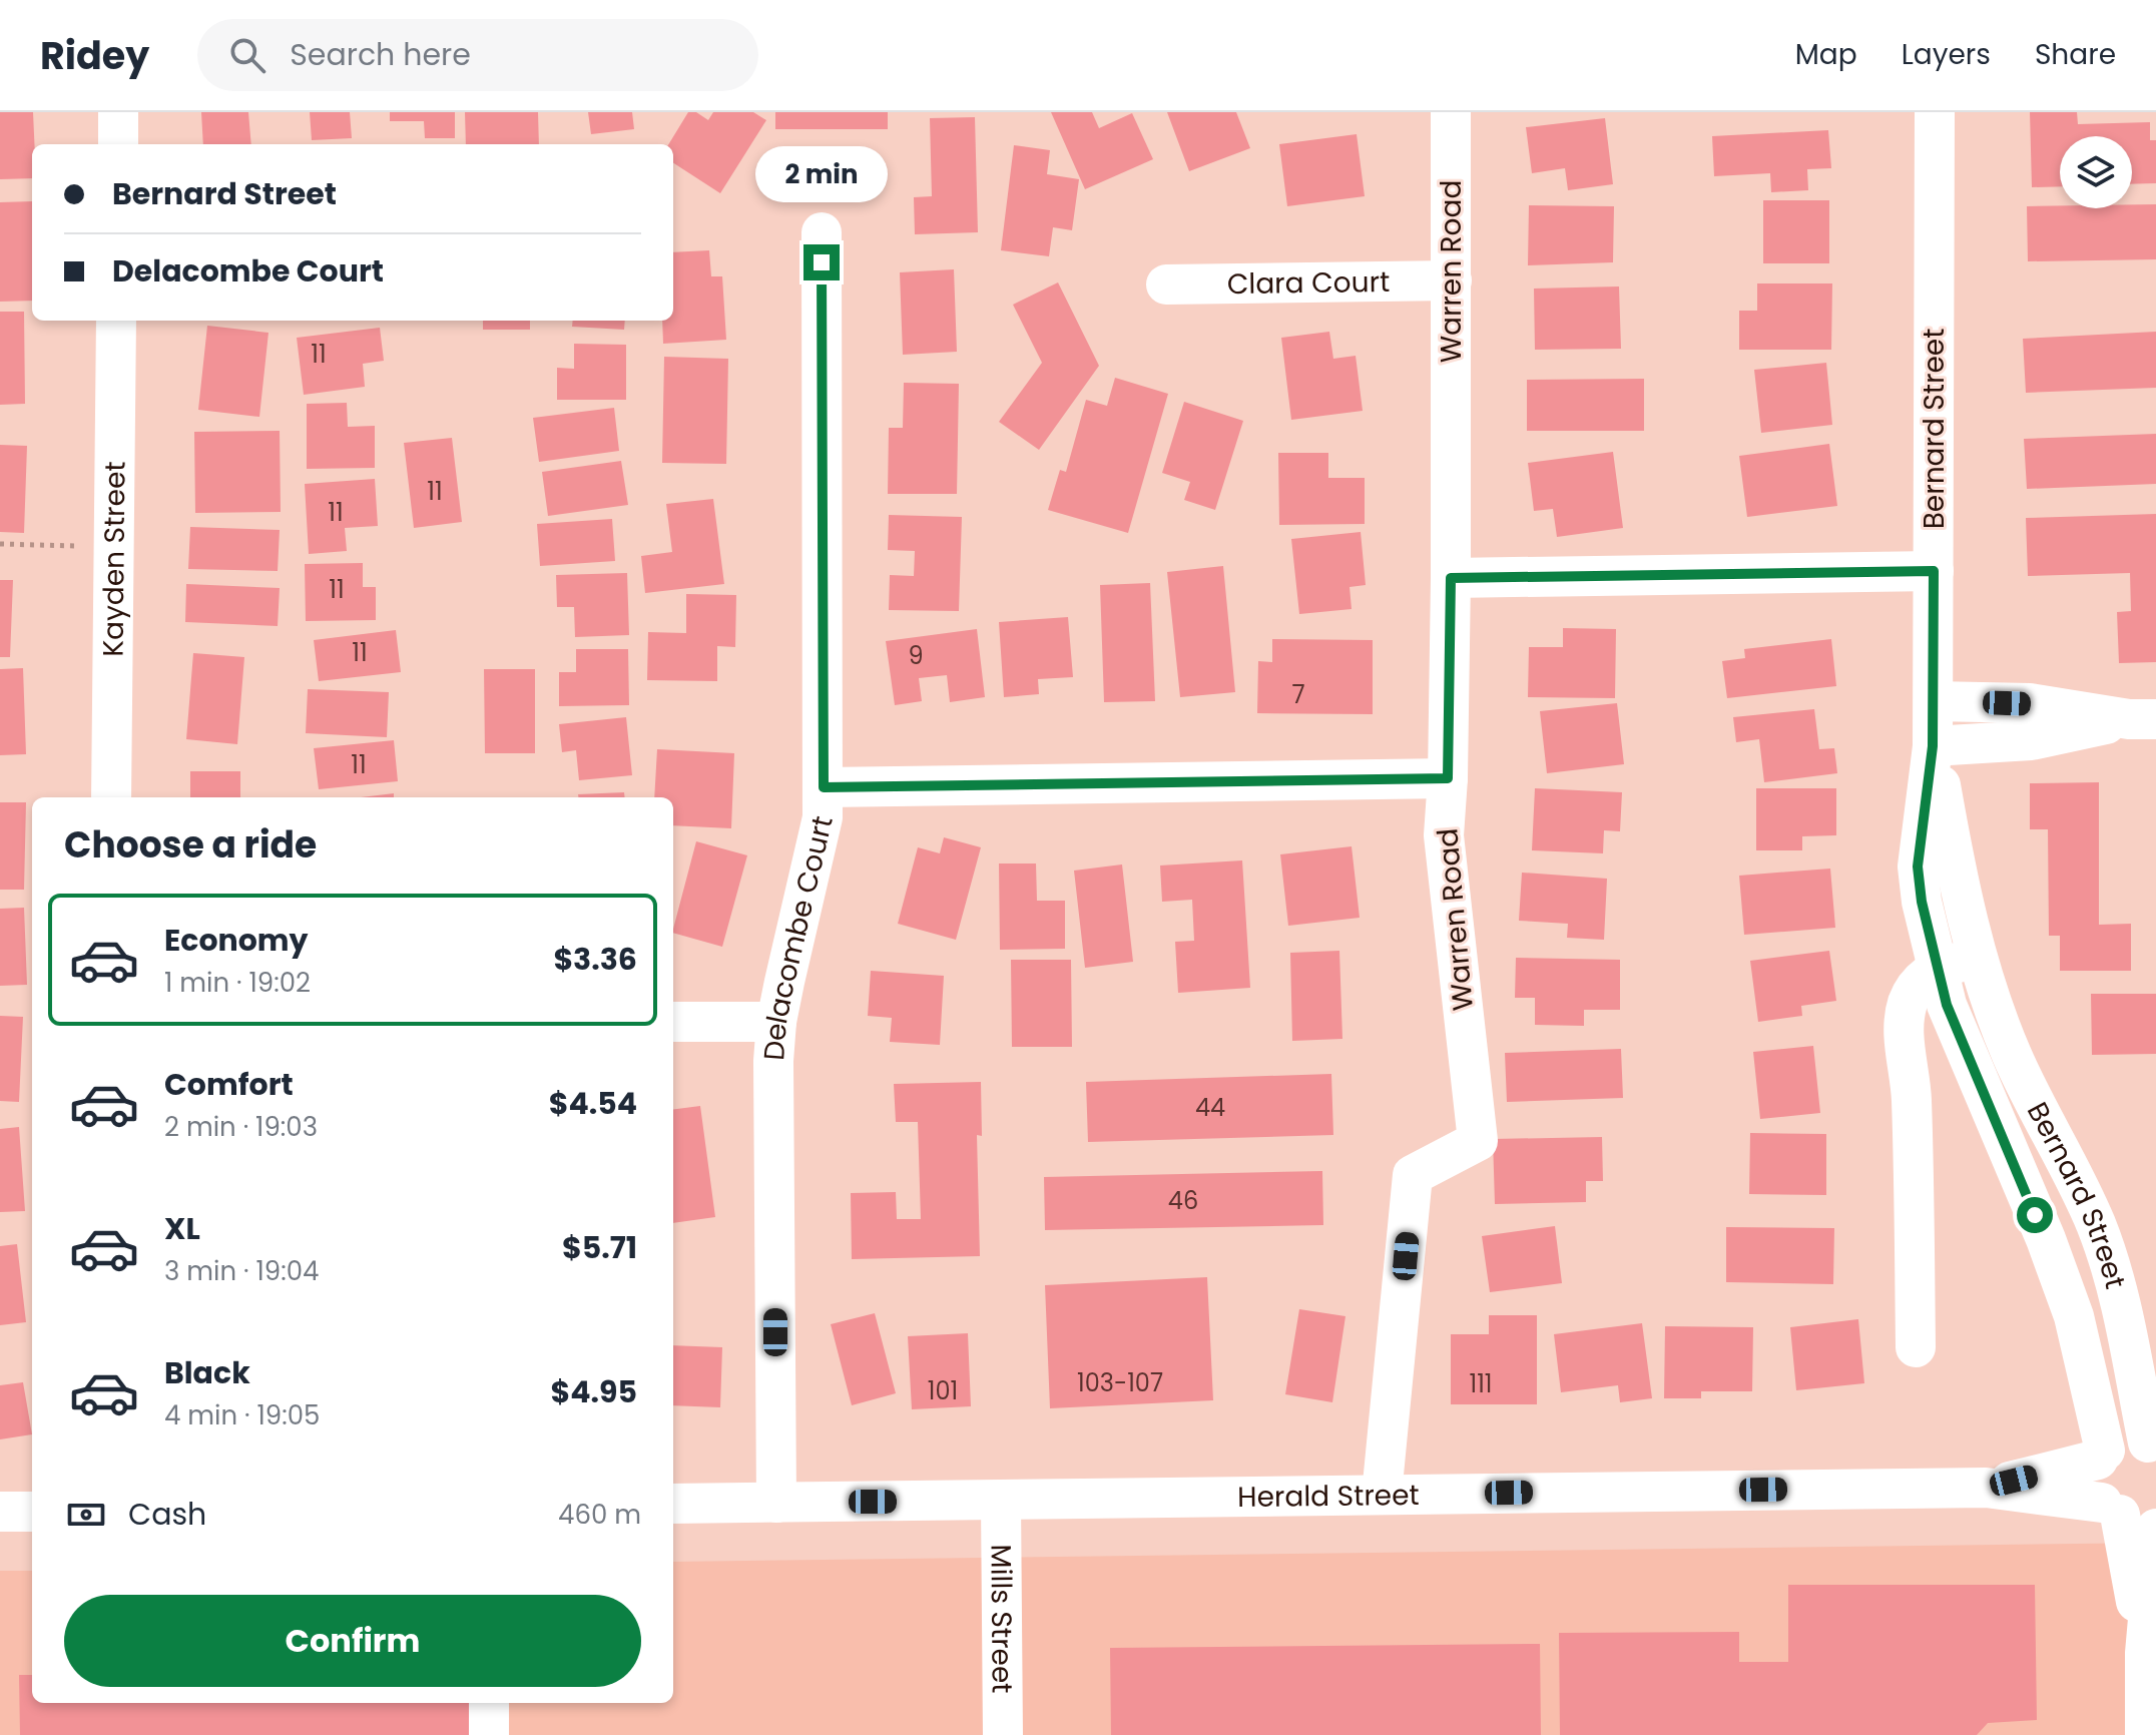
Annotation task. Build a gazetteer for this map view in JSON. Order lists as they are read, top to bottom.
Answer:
{
  "streets": {
    "street": [
      "Warren Road",
      "Clara Court",
      "Bernard Street",
      "Kayden Street",
      "Delacombe Court",
      "Herald Street",
      "Mills Street"
    ]
  },
  "crossings": [
    ["Warren Road", "Clara Court"],
    ["Warren Road", "Herald Street"],
    ["Bernard Street", "Herald Street"],
    ["Delacombe Court", "Herald Street"],
    ["Herald Street", "Mills Street"]
  ],
  "house_numbers": [
    "11",
    "11",
    "11",
    "11",
    "11",
    "9",
    "7",
    "11",
    "44",
    "46",
    "103-107",
    "111",
    "101"
  ],
  "page": {
    "header": "Ridey",
    "search": "Search here",
    "nav": ["Map", "Layers", "Share"],
    "banner": ["Bernard Street", "Delacombe Court"],
    "bubble": "2 min",
    "heading": "Choose a ride",
    "list": [
      {
        "name": "Economy",
        "note": "1 min · 19:02",
        "value": "$3.36"
      },
      {
        "name": "Comfort",
        "note": "2 min · 19:03",
        "value": "$4.54"
      },
      {
        "name": "XL",
        "note": "3 min · 19:04",
        "value": "$5.71"
      },
      {
        "name": "Black",
        "note": "4 min · 19:05",
        "value": "$4.95"
      }
    ],
    "pay": ["Cash", "460 m"],
    "buttons": "Confirm"
  }
}
